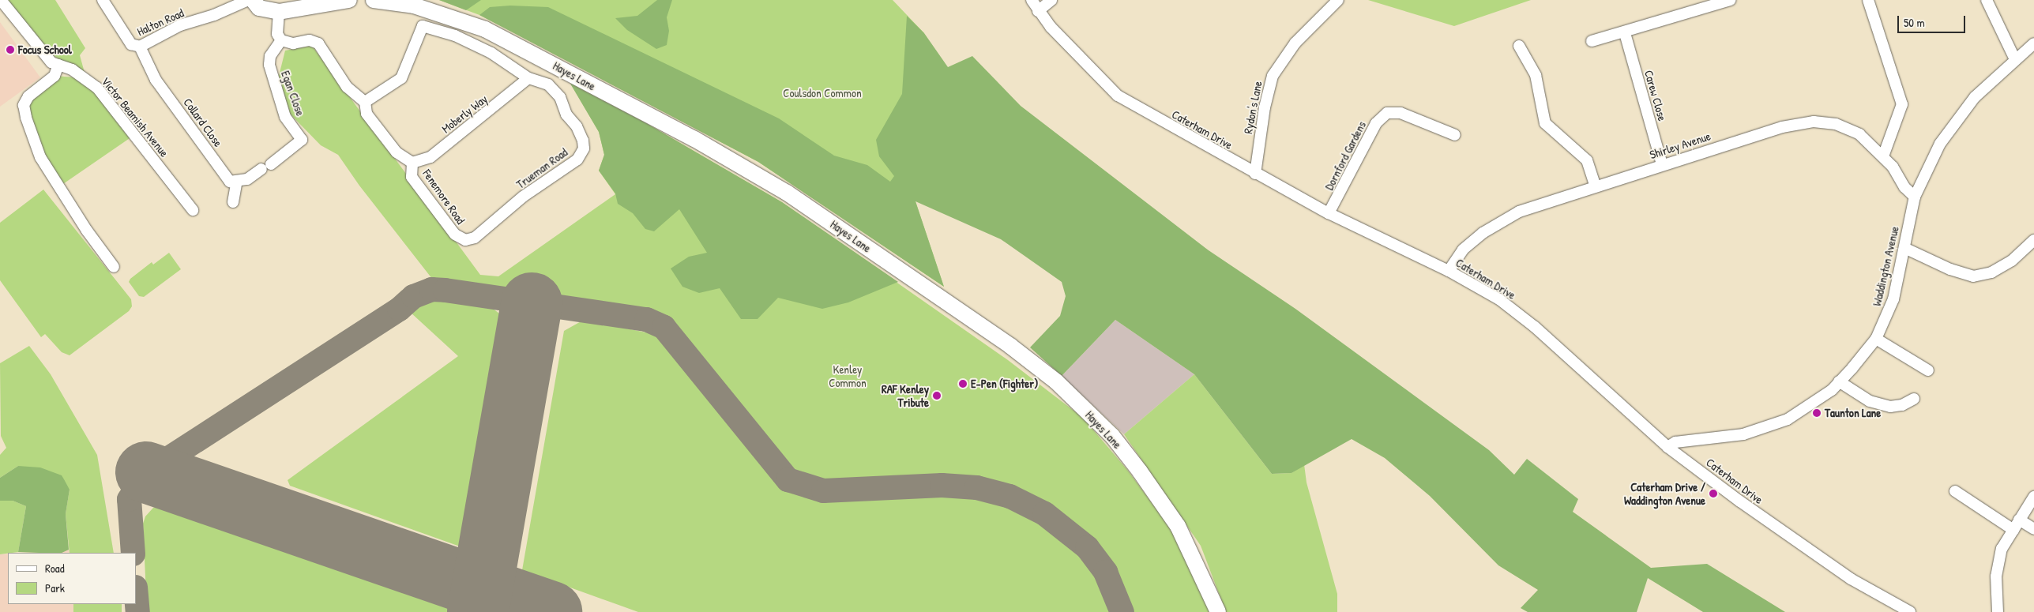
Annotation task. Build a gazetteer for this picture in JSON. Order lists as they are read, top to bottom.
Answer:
{
  "streets": {
    "street": [
      "Halton Road",
      "Hayes Lane",
      "Egan Close",
      "Carew Close",
      "Rydon's Lane",
      "Moberly Way",
      "Victor Beamish Avenue",
      "Collard Close",
      "Caterham Drive",
      "Shirley Avenue",
      "Dornford Gardens",
      "Trueman Road",
      "Fenemore Road",
      "Waddington Avenue"
    ]
  },
  "crossings": [
    ["Halton Road", "Collard Close"],
    ["Egan Close", "Collard Close"],
    ["Carew Close", "Shirley Avenue"],
    ["Rydon's Lane", "Caterham Drive"],
    ["Moberly Way", "Trueman Road"],
    ["Moberly Way", "Fenemore Road"],
    ["Caterham Drive", "Shirley Avenue"],
    ["Caterham Drive", "Dornford Gardens"],
    ["Caterham Drive", "Waddington Avenue"],
    ["Shirley Avenue", "Waddington Avenue"],
    ["Trueman Road", "Fenemore Road"]
  ],
  "parks": ["Coulsdon Common", "Kenley Common"],
  "places": [
    "Focus School",
    "E-Pen (Fighter)",
    "RAF Kenley Tribute",
    "Taunton Lane",
    "Caterham Drive / Waddington Avenue"
  ],
  "legend": ["Road", "Park"],
  "scale_bar": "50 m"
}
